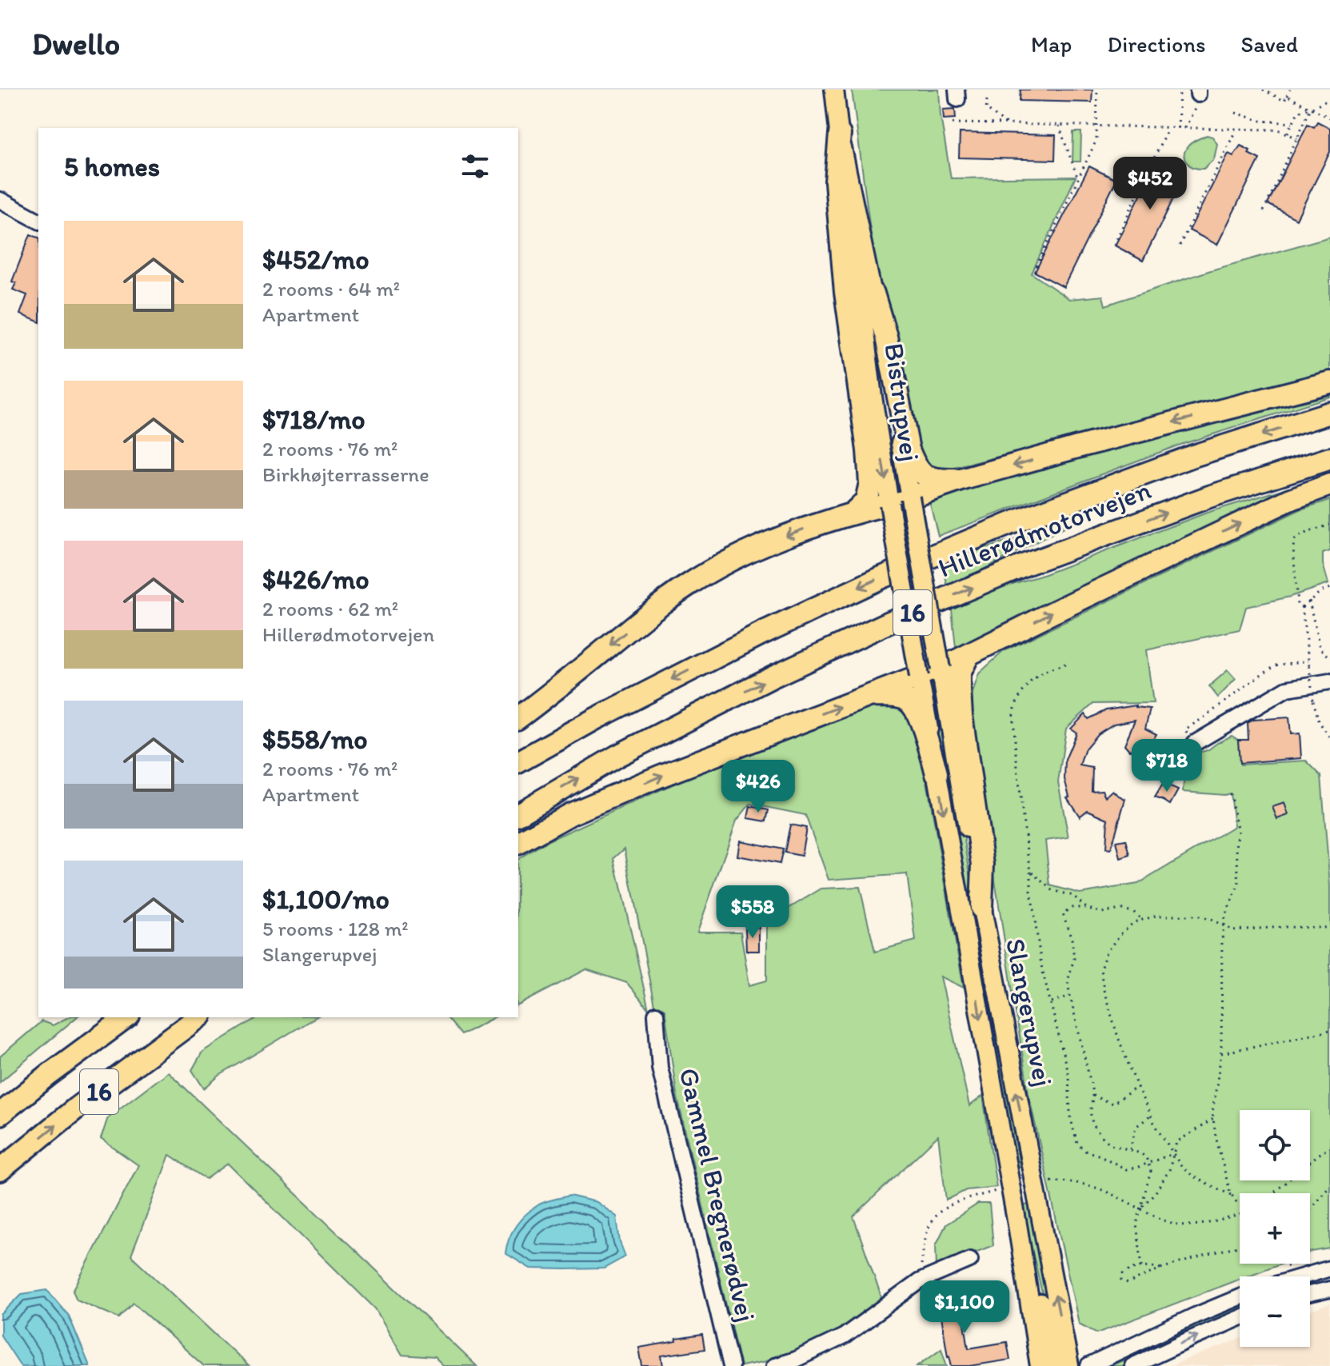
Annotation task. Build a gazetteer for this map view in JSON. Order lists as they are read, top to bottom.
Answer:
{
  "streets": {
    "highway": ["Hillerødmotorvejen", "16"],
    "main road": ["Bistrupvej", "Slangerupvej"],
    "street": ["Gammel Bregnerødvej"]
  },
  "crossings": [
    ["Bistrupvej", "Slangerupvej"]
  ],
  "page": {
    "header": "Dwello",
    "nav": ["Map", "Directions", "Saved"],
    "heading": "5 homes",
    "price": [
      "$452",
      "$718",
      "$426",
      "$558",
      "$1,100"
    ],
    "list": [
      {
        "name": "$452/mo",
        "note": "2 rooms · 64 m² · Apartment"
      },
      {
        "name": "$718/mo",
        "note": "2 rooms · 76 m² · Birkhøjterrasserne"
      },
      {
        "name": "$426/mo",
        "note": "2 rooms · 62 m² · Hillerødmotorvejen"
      },
      {
        "name": "$558/mo",
        "note": "2 rooms · 76 m² · Apartment"
      },
      {
        "name": "$1,100/mo",
        "note": "5 rooms · 128 m² · Slangerupvej"
      }
    ],
    "map_buttons": ["+", "−"]
  }
}
